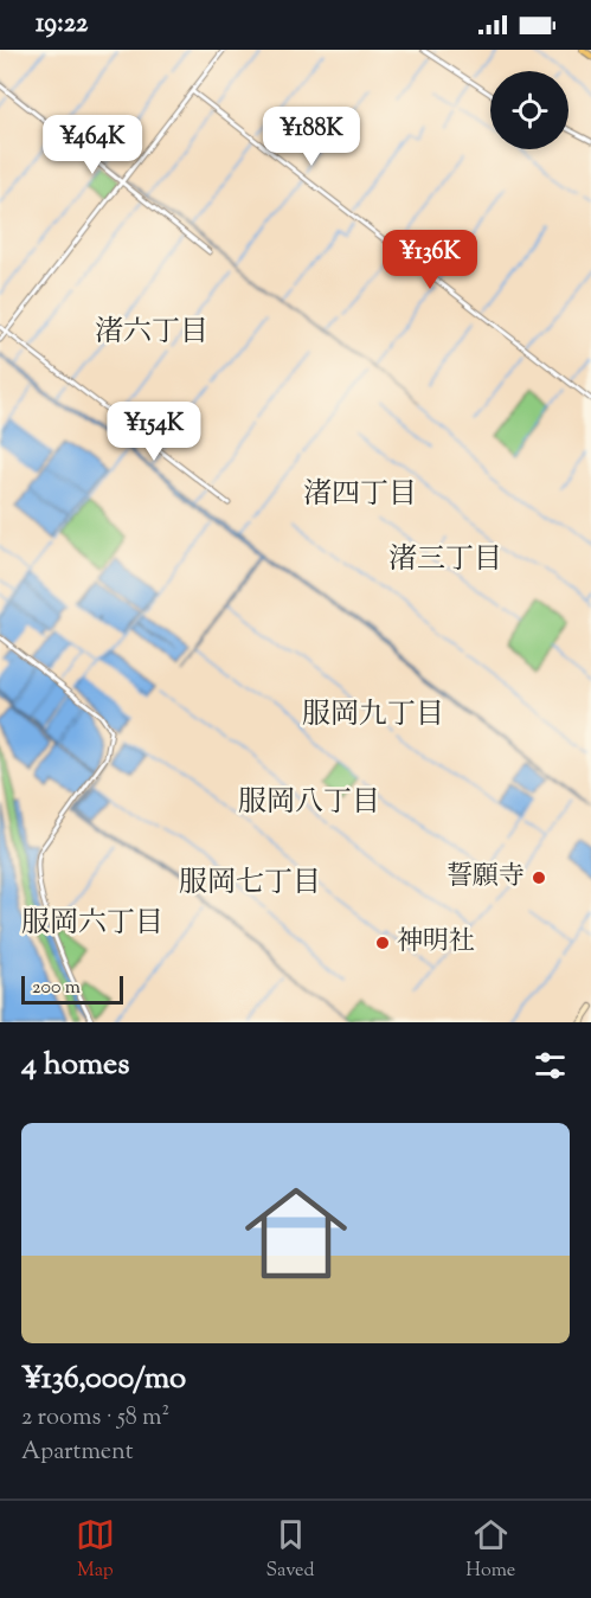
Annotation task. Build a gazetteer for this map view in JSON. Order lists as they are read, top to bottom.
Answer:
{
  "districts": [
    "渚六丁目",
    "渚四丁目",
    "渚三丁目",
    "服岡九丁目",
    "服岡八丁目",
    "服岡七丁目",
    "服岡六丁目"
  ],
  "places": ["誓願寺", "神明社"],
  "scale_bar": "200 m",
  "page": {
    "status": "19:22",
    "price": [
      "¥188K",
      "¥464K",
      "¥136K",
      "¥154K"
    ],
    "scale": "200 m",
    "heading": "4 homes",
    "list": [
      {
        "name": "¥136,000/mo",
        "note": "2 rooms · 58 m² · Apartment"
      }
    ],
    "tabs": ["Map", "Saved", "Home"]
  }
}
